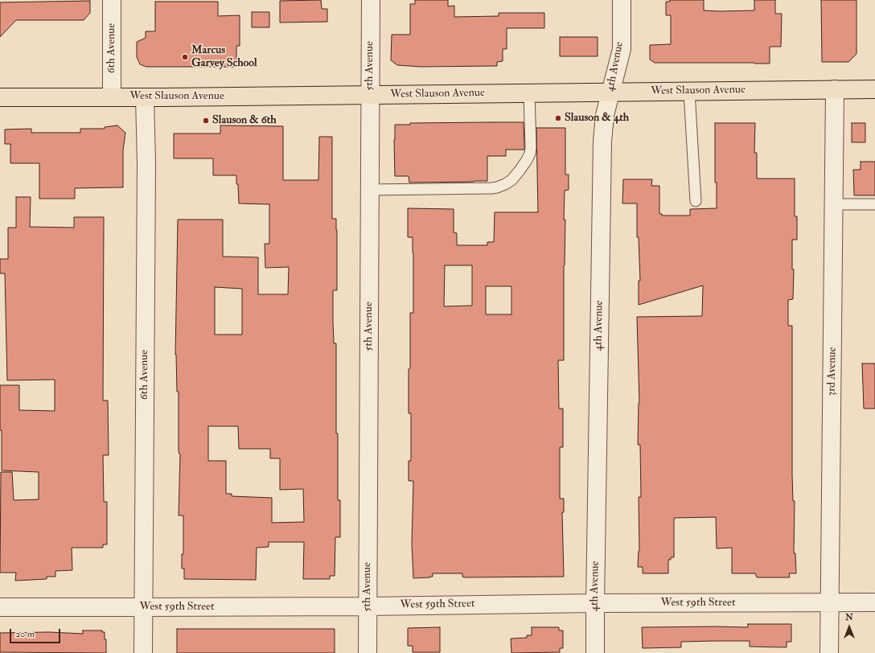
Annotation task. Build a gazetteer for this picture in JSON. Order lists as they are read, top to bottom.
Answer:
{
  "streets": {
    "main road": ["West Slauson Avenue"],
    "street": [
      "6th Avenue",
      "5th Avenue",
      "4th Avenue",
      "3rd Avenue",
      "West 59th Street"
    ]
  },
  "crossings": [
    ["6th Avenue", "West Slauson Avenue"],
    ["6th Avenue", "West 59th Street"],
    ["5th Avenue", "West Slauson Avenue"],
    ["5th Avenue", "West 59th Street"],
    ["4th Avenue", "West Slauson Avenue"],
    ["4th Avenue", "West 59th Street"],
    ["West Slauson Avenue", "3rd Avenue"],
    ["3rd Avenue", "West 59th Street"]
  ],
  "places": ["Marcus Garvey School", "Slauson & 4th", "Slauson & 6th"],
  "scale_bar": "20 m",
  "north": "top"
}
